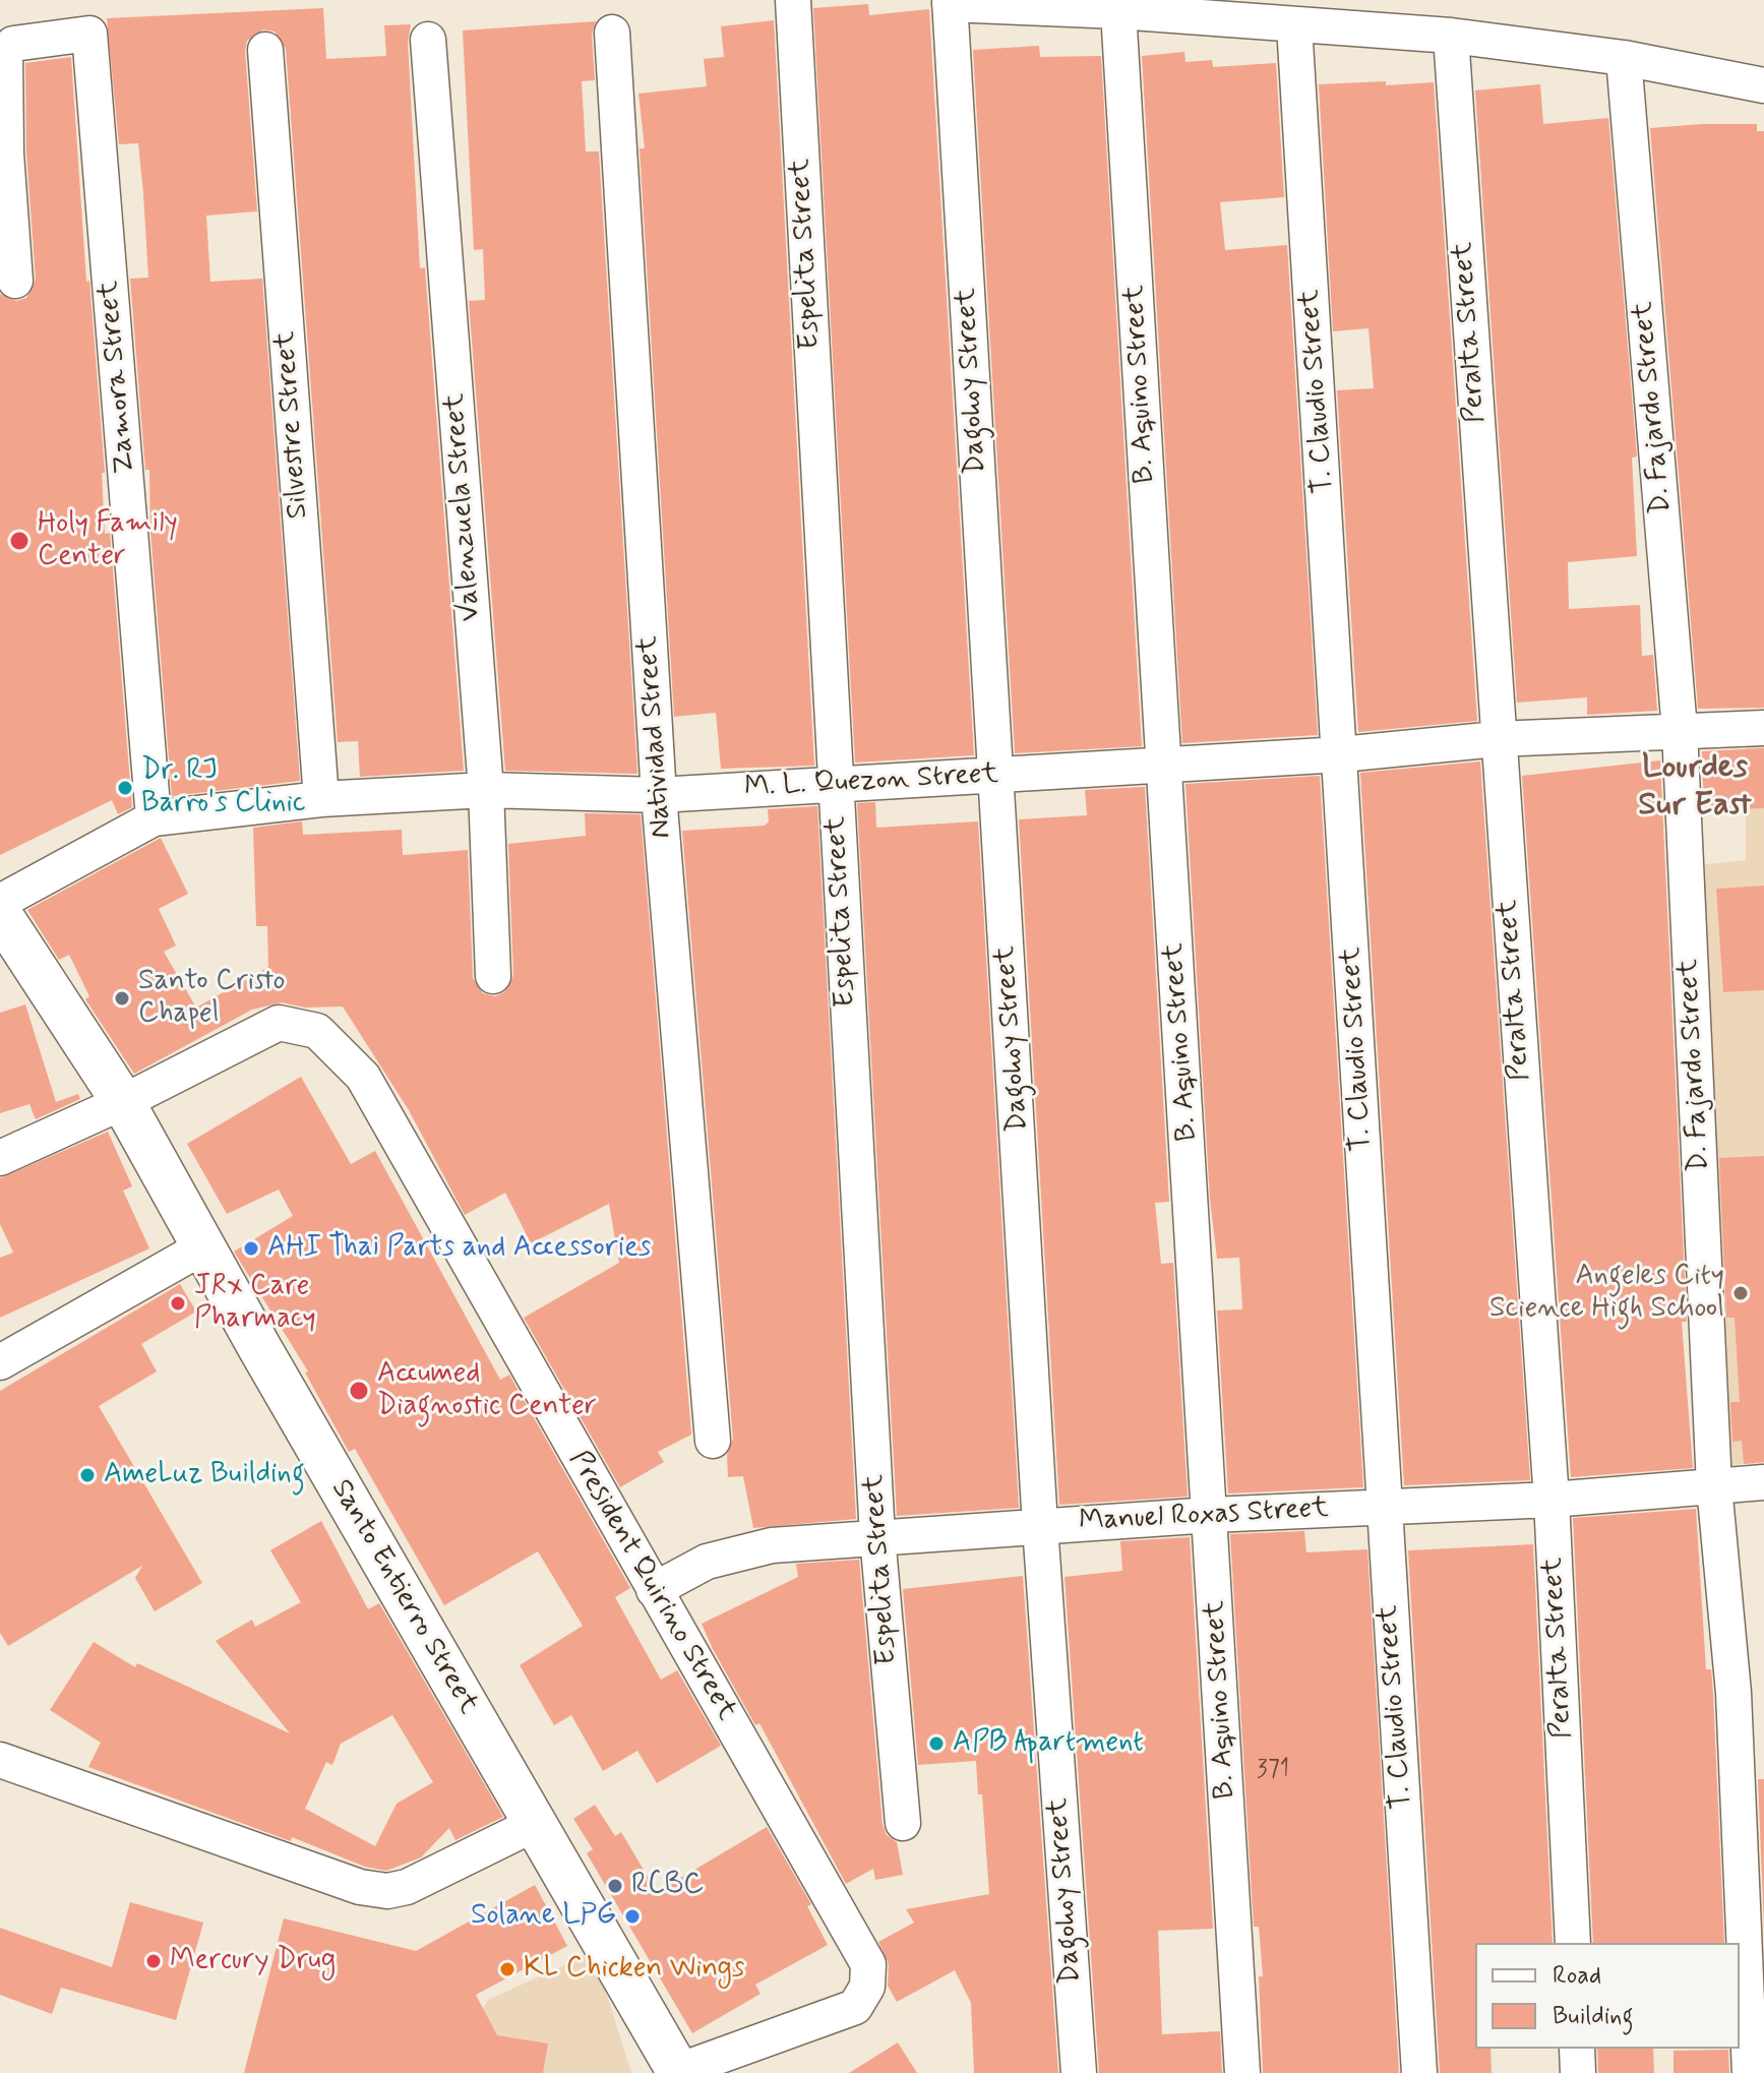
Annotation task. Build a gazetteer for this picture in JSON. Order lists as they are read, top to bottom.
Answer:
{
  "streets": {
    "main road": ["Santo Entierro Street"],
    "street": [
      "Espelita Street",
      "Peralta Street",
      "Zamora Street",
      "Dagohoy Street",
      "B. Aquino Street",
      "T. Claudio Street",
      "D. Fajardo Street",
      "Silvestre Street",
      "Valenzuela Street",
      "Natividad Street",
      "M. L. Quezon Street",
      "Manuel Roxas Street",
      "President Quirino Street"
    ]
  },
  "crossings": [
    ["Espelita Street", "M. L. Quezon Street"],
    ["Espelita Street", "Manuel Roxas Street"],
    ["Peralta Street", "M. L. Quezon Street"],
    ["Peralta Street", "Manuel Roxas Street"],
    ["Zamora Street", "M. L. Quezon Street"],
    ["Dagohoy Street", "M. L. Quezon Street"],
    ["Dagohoy Street", "Manuel Roxas Street"],
    ["B. Aquino Street", "M. L. Quezon Street"],
    ["B. Aquino Street", "Manuel Roxas Street"],
    ["T. Claudio Street", "M. L. Quezon Street"],
    ["T. Claudio Street", "Manuel Roxas Street"],
    ["D. Fajardo Street", "M. L. Quezon Street"],
    ["D. Fajardo Street", "Manuel Roxas Street"],
    ["Silvestre Street", "M. L. Quezon Street"],
    ["Valenzuela Street", "M. L. Quezon Street"],
    ["Natividad Street", "M. L. Quezon Street"],
    ["Manuel Roxas Street", "President Quirino Street"],
    ["President Quirino Street", "Santo Entierro Street"]
  ],
  "districts": ["Lourdes Sur East"],
  "places": [
    "Holy Family Center",
    "Dr. RJ Barro's Clinic",
    "Santo Cristo Chapel",
    "AHI Thai Parts and Accessories",
    "Angeles City Science High School",
    "JRx Care Pharmacy",
    "Accumed Diagnostic Center",
    "AmeLuz Building",
    "APB Apartment",
    "RCBC",
    "Solane LPG",
    "Mercury Drug",
    "KL Chicken Wings"
  ],
  "house_numbers": ["371"],
  "legend": ["Road", "Building"]
}
